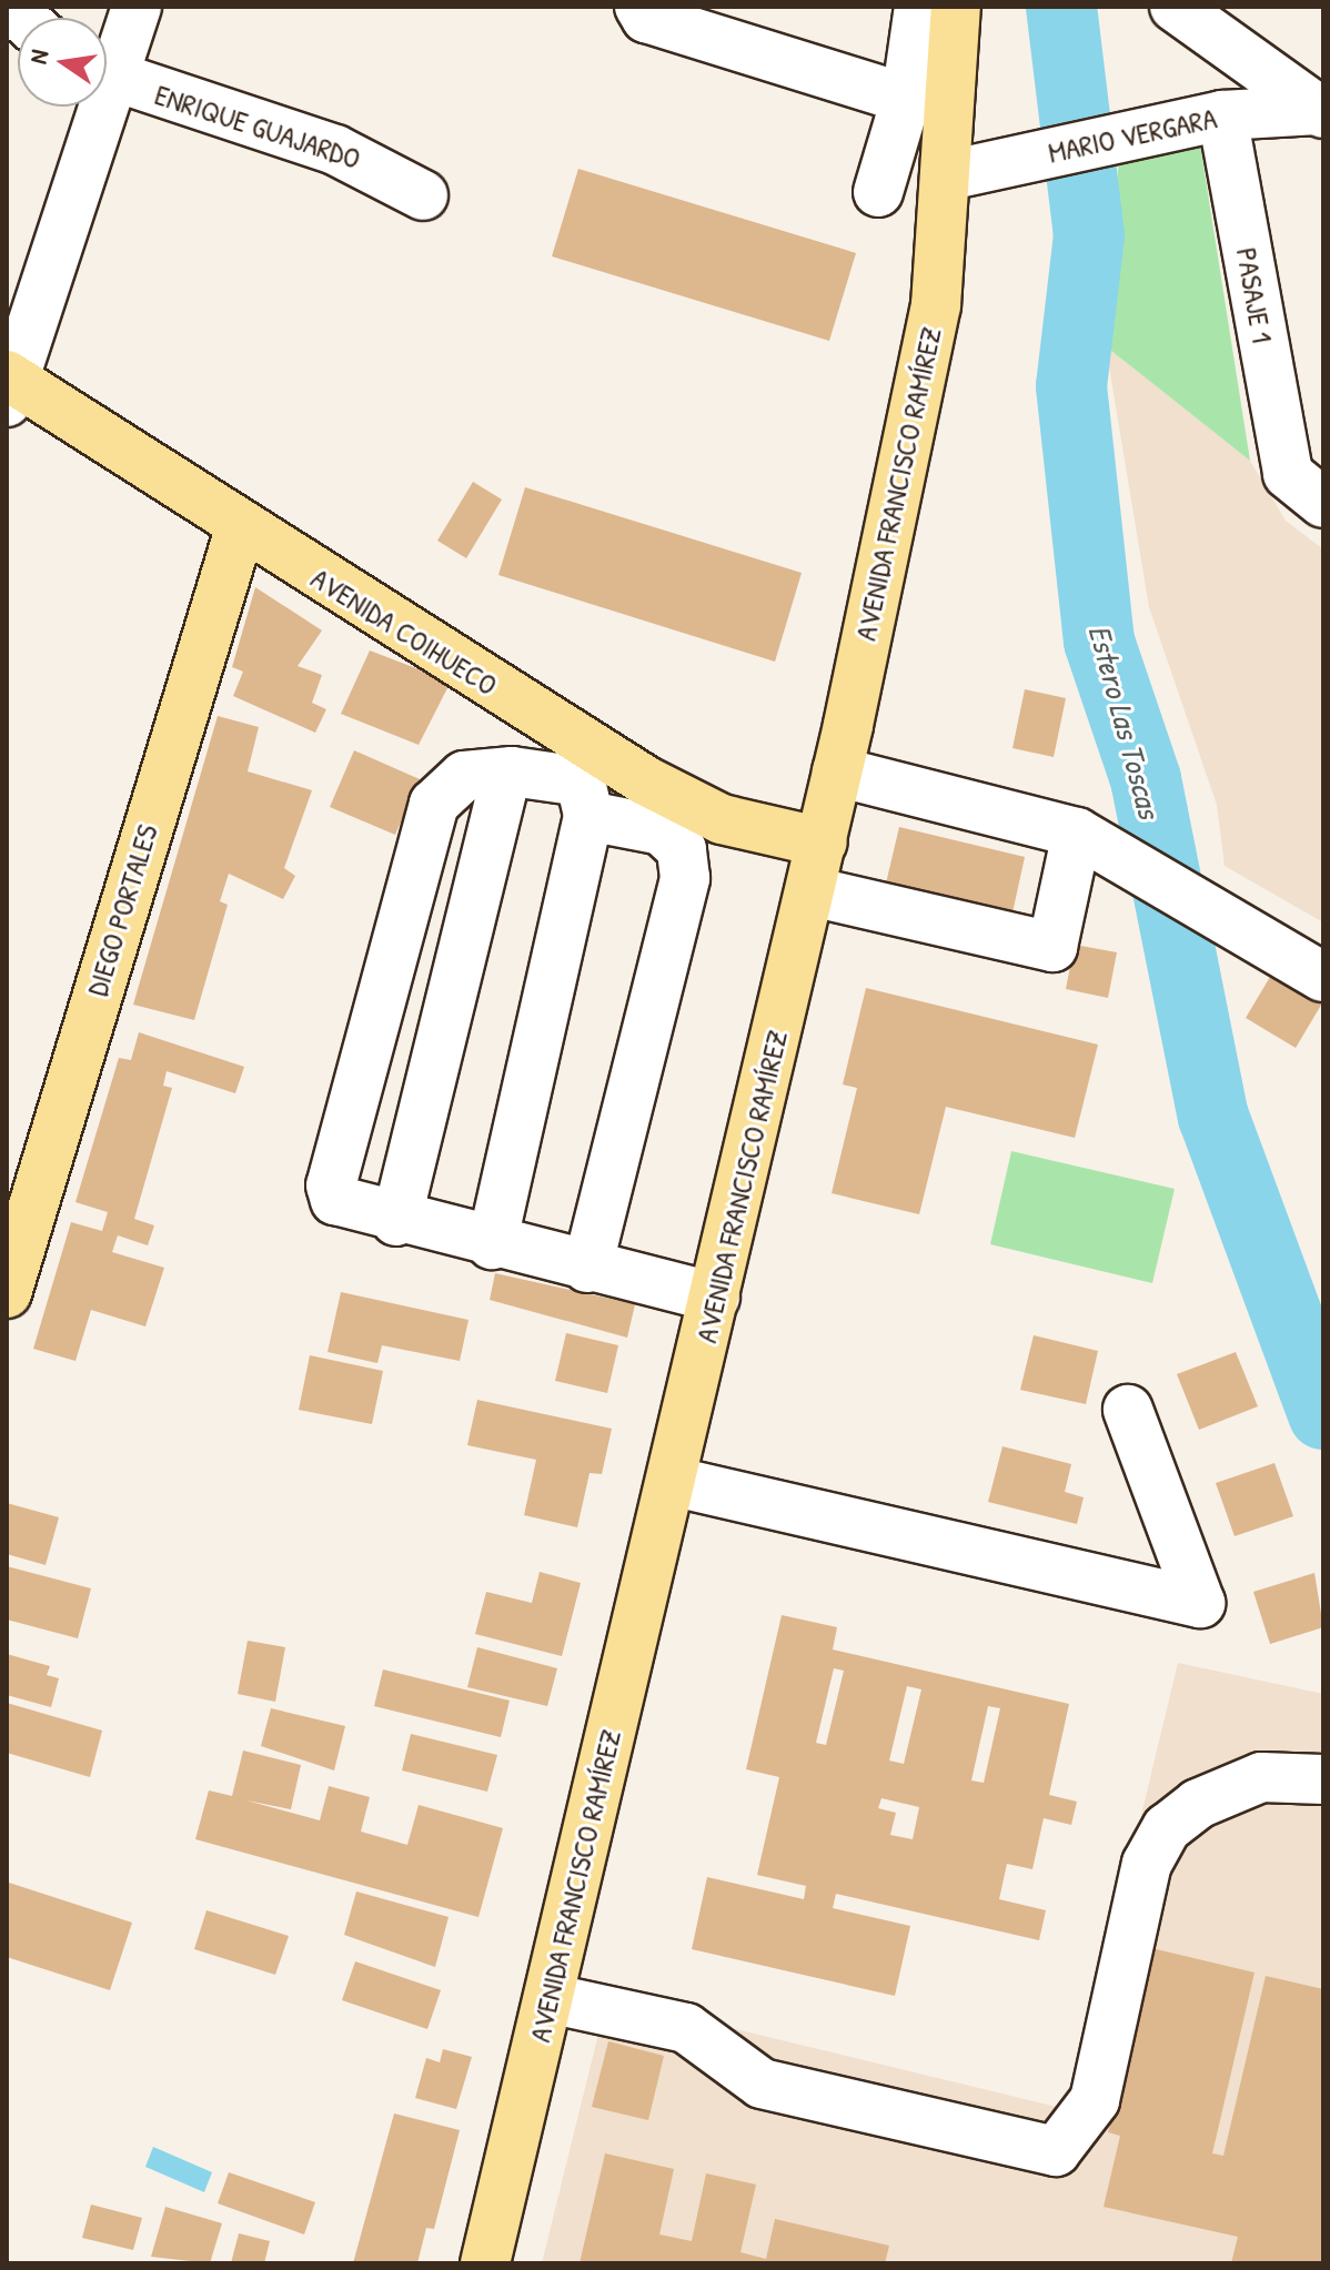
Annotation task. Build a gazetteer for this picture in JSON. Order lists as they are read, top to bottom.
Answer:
{
  "streets": {
    "main road": ["AVENIDA FRANCISCO RAMÍREZ", "AVENIDA COIHUECO", "DIEGO PORTALES"],
    "street": ["ENRIQUE GUAJARDO", "MARIO VERGARA", "PASAJE 1"]
  },
  "crossings": [
    ["MARIO VERGARA", "PASAJE 1"],
    ["MARIO VERGARA", "AVENIDA FRANCISCO RAMÍREZ"],
    ["AVENIDA FRANCISCO RAMÍREZ", "AVENIDA COIHUECO"],
    ["AVENIDA COIHUECO", "DIEGO PORTALES"]
  ],
  "water": ["Estero Las Toscas"],
  "north": "left"
}
